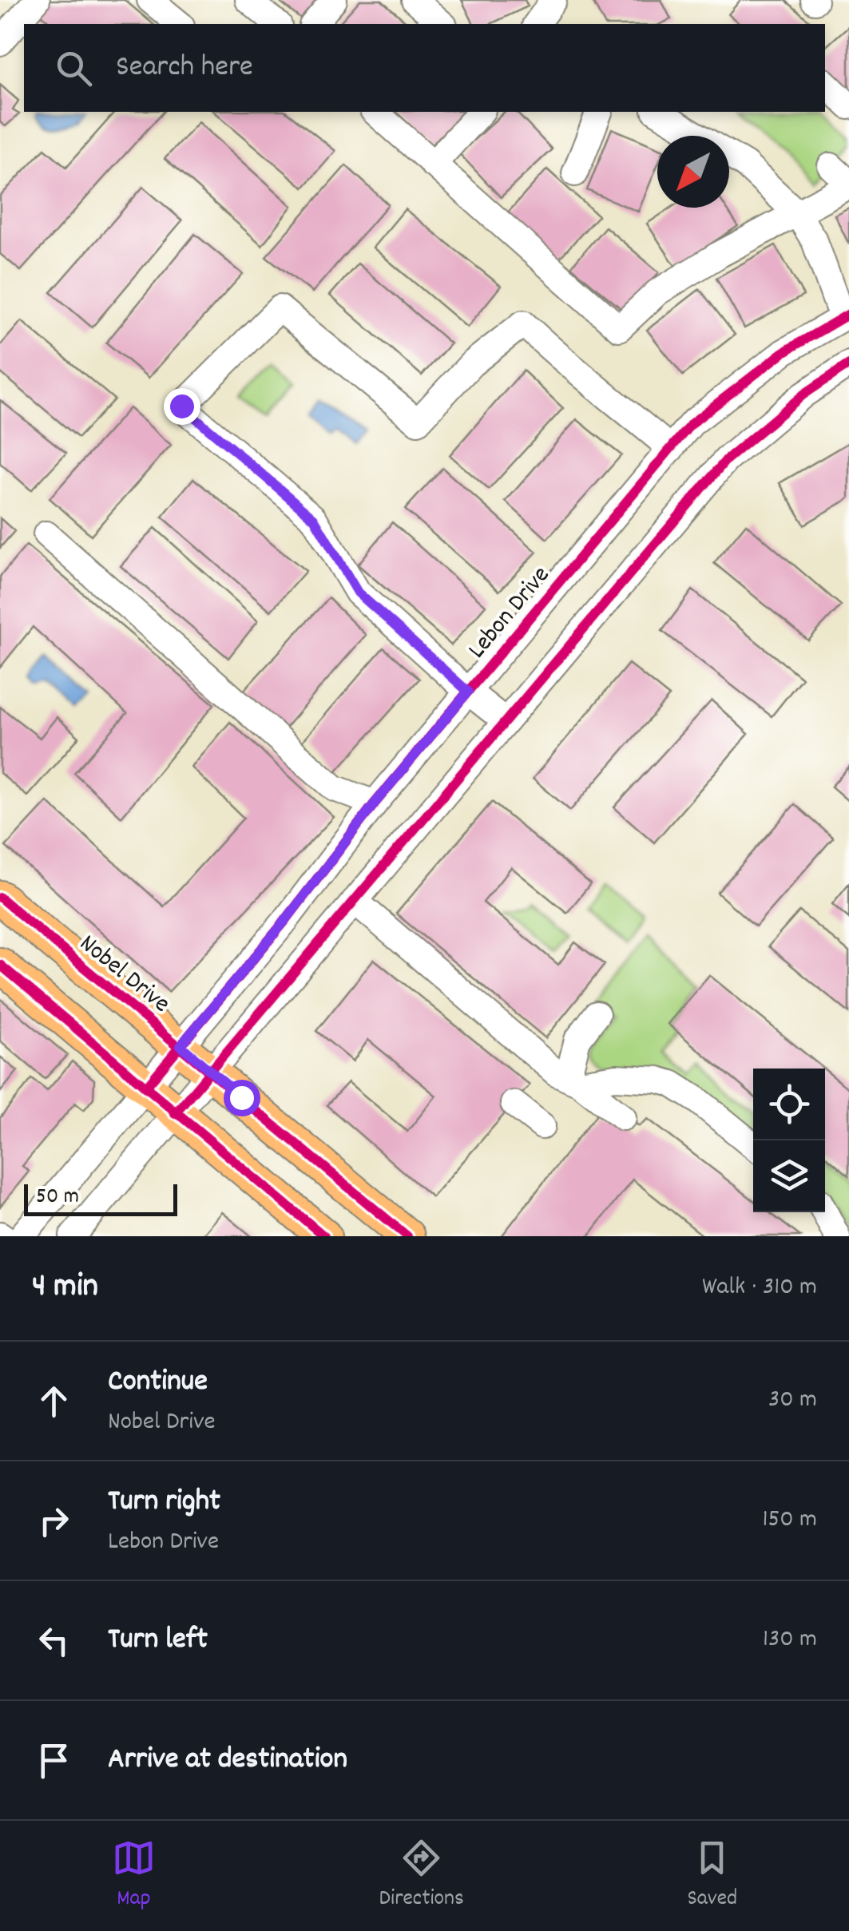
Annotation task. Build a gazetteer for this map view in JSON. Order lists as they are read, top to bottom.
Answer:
{
  "streets": {
    "main road": ["Nobel Drive"],
    "street": ["Lebon Drive"]
  },
  "crossings": [
    ["Lebon Drive", "Nobel Drive"]
  ],
  "scale_bar": "50 m",
  "north": "bottom left",
  "page": {
    "search": "Search here",
    "scale": "50 m",
    "heading": ["4 min", "Walk · 310 m"],
    "list": [
      ["Continue", "Nobel Drive", "30 m"],
      ["Turn right", "Lebon Drive", "150 m"],
      ["Turn left", "130 m"],
      "Arrive at destination"
    ],
    "nav": ["Map", "Directions", "Saved"]
  }
}
